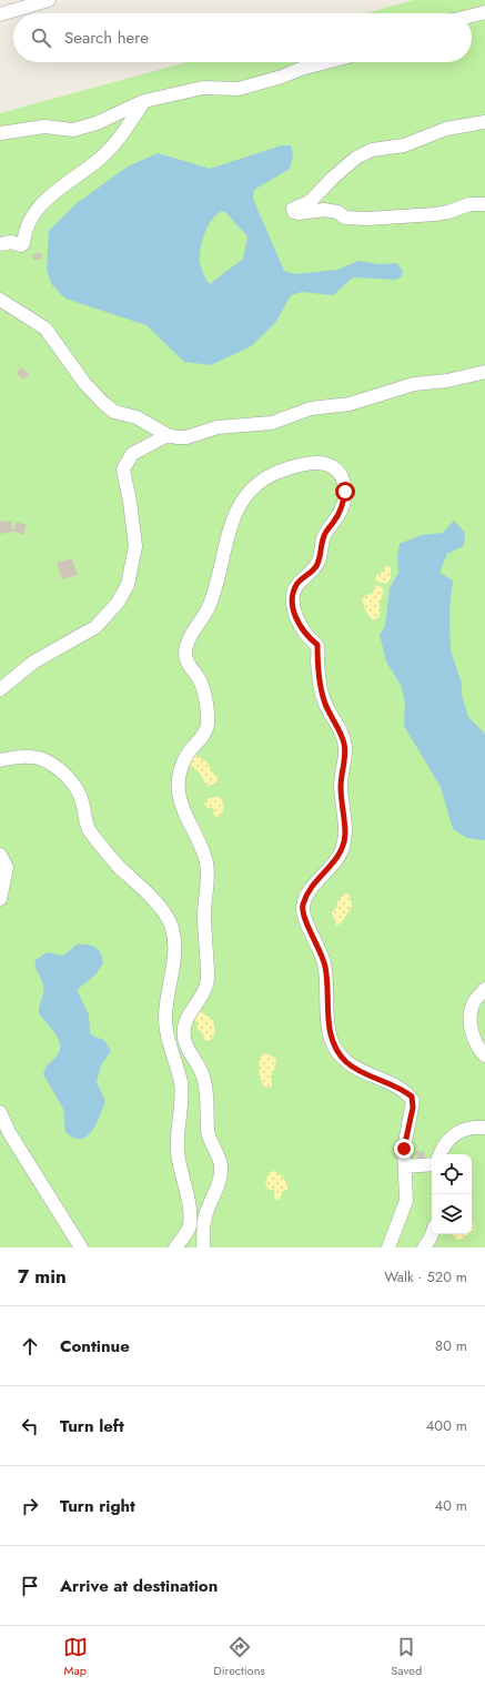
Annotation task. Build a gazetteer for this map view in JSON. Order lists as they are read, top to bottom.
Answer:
{
  "page": {
    "search": "Search here",
    "heading": ["7 min", "Walk · 520 m"],
    "list": [
      ["Continue", "80 m"],
      ["Turn left", "400 m"],
      ["Turn right", "40 m"],
      "Arrive at destination"
    ],
    "nav": ["Map", "Directions", "Saved"]
  }
}
